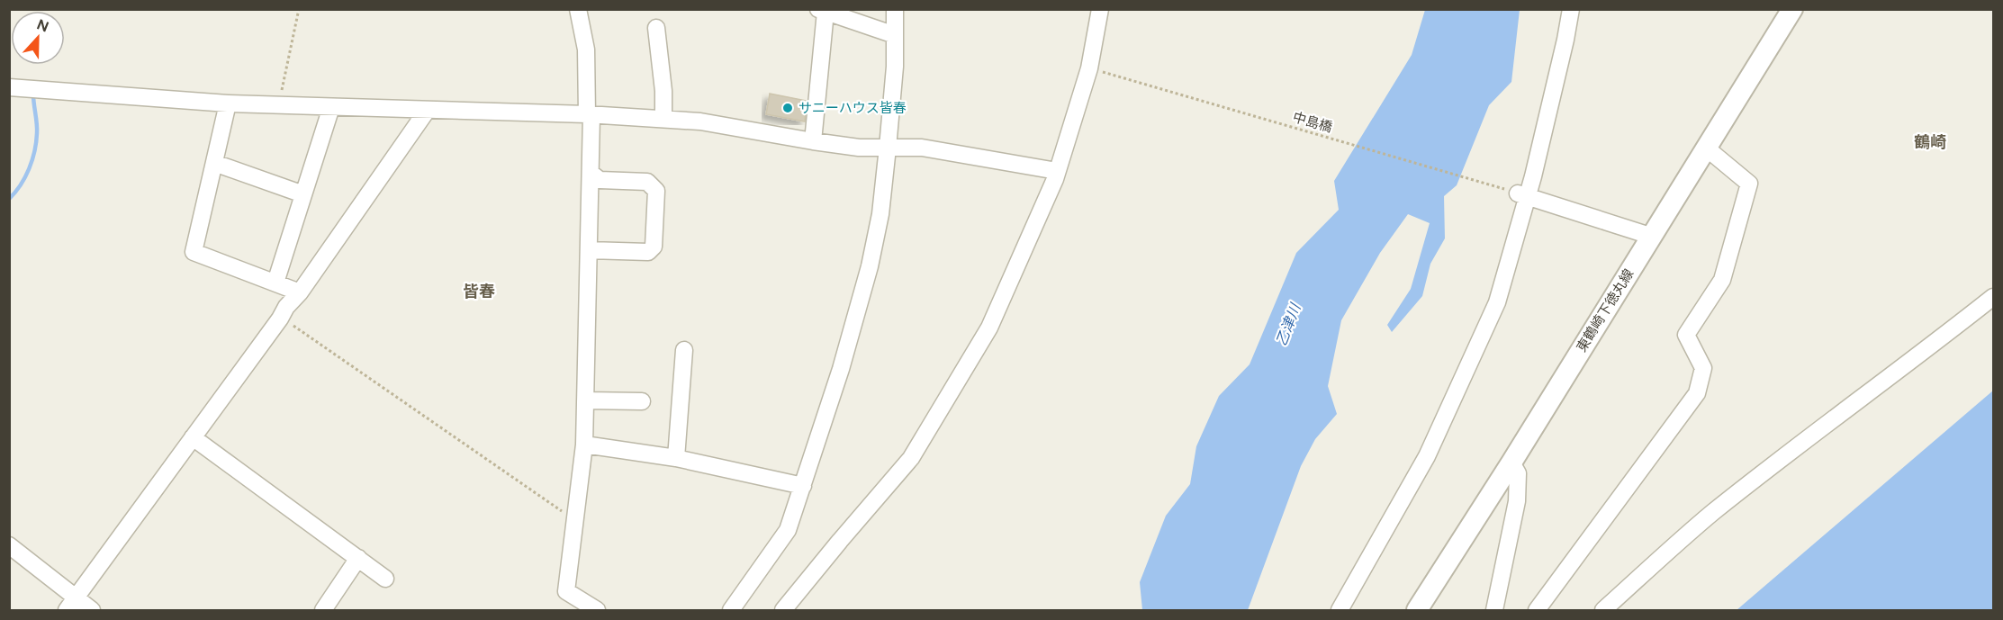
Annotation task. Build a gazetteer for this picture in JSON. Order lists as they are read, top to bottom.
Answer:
{
  "streets": {
    "street": ["東鶴崎下徳丸線"],
    "path": ["中島橋"]
  },
  "districts": ["鶴崎", "皆春"],
  "water": ["乙津川"],
  "places": ["サニーハウス皆春"],
  "north": "top"
}
